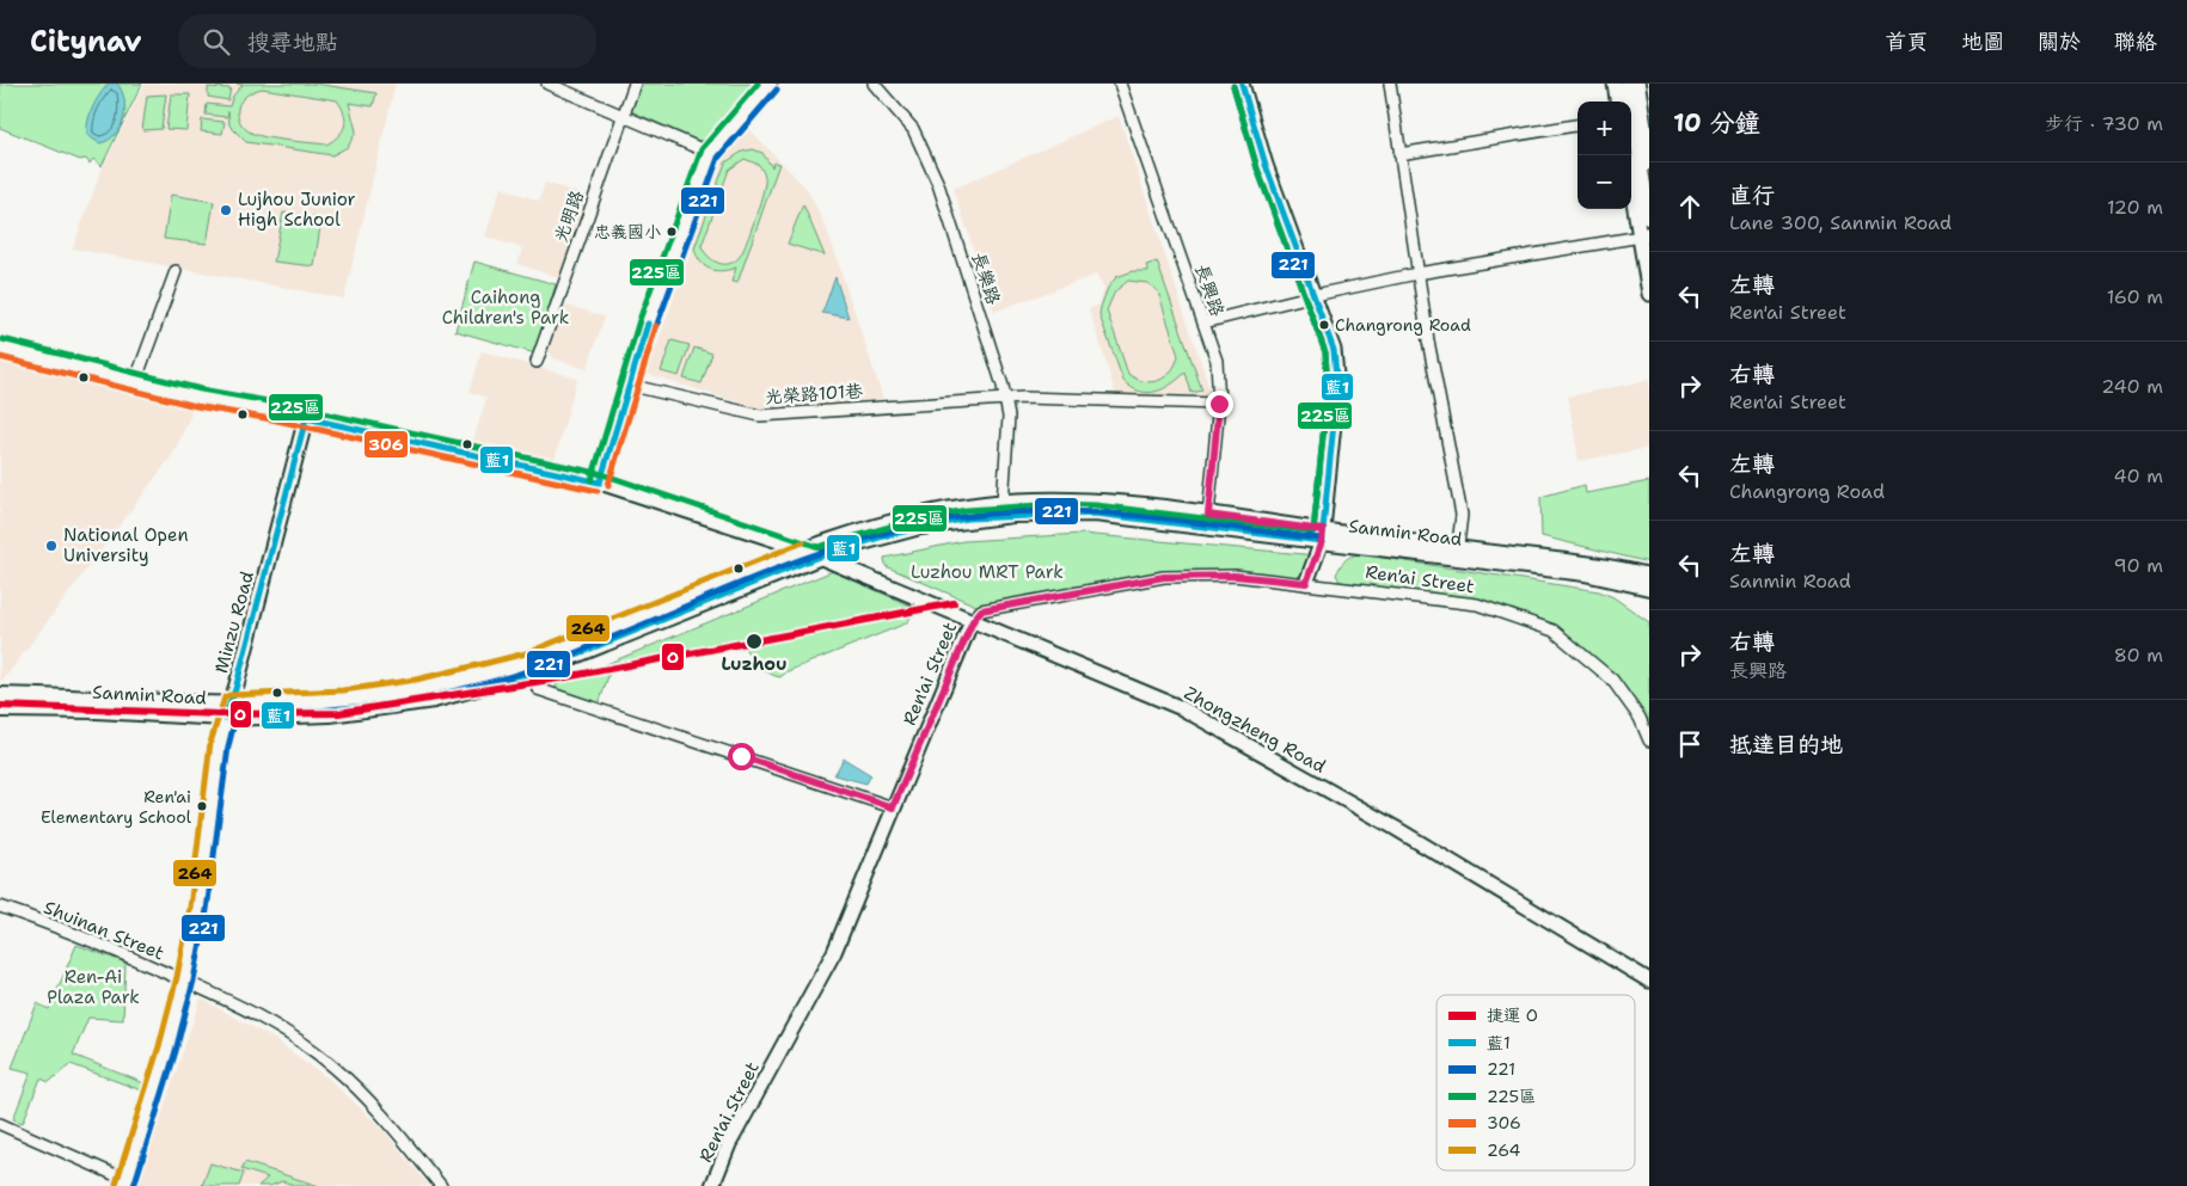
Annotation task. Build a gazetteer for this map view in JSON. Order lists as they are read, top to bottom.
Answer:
{
  "streets": {
    "main road": ["Sanmin Road"],
    "street": [
      "光明路",
      "長樂路",
      "長興路",
      "光榮路101巷",
      "Ren'ai Street",
      "Minzu Road",
      "Zhongzheng Road",
      "Shuinan Street"
    ]
  },
  "crossings": [
    ["長樂路", "光榮路101巷"],
    ["長樂路", "Sanmin Road"],
    ["長興路", "光榮路101巷"],
    ["長興路", "Sanmin Road"],
    ["Sanmin Road", "Minzu Road"],
    ["Sanmin Road", "Zhongzheng Road"],
    ["Ren'ai Street", "Zhongzheng Road"],
    ["Minzu Road", "Zhongzheng Road"],
    ["Minzu Road", "Shuinan Street"]
  ],
  "parks": ["Caihong Children's Park", "Luzhou MRT Park", "Ren-Ai Plaza Park"],
  "places": [
    "Lujhou Junior High School",
    "忠義國小",
    "Changrong Road",
    "National Open University",
    "Luzhou",
    "Ren'ai Elementary School"
  ],
  "lines": [
    "transit line 藍1",
    "transit line 225區",
    "transit line 221",
    "transit line 306",
    "transit line 264",
    "metro line O"
  ],
  "legend": [
    "捷運 O",
    "藍1",
    "221",
    "225區",
    "306",
    "264"
  ],
  "page": {
    "header": "Citynav",
    "search": "搜尋地點",
    "nav": [
      "首頁",
      "地圖",
      "關於",
      "聯絡"
    ],
    "heading": ["10 分鐘", "步行 · 730 m"],
    "map_buttons": ["+", "−"],
    "list": [
      ["直行", "Lane 300, Sanmin Road", "120 m"],
      ["左轉", "Ren'ai Street", "160 m"],
      ["右轉", "Ren'ai Street", "240 m"],
      ["左轉", "Changrong Road", "40 m"],
      ["左轉", "Sanmin Road", "90 m"],
      ["右轉", "長興路", "80 m"],
      "抵達目的地"
    ]
  }
}
